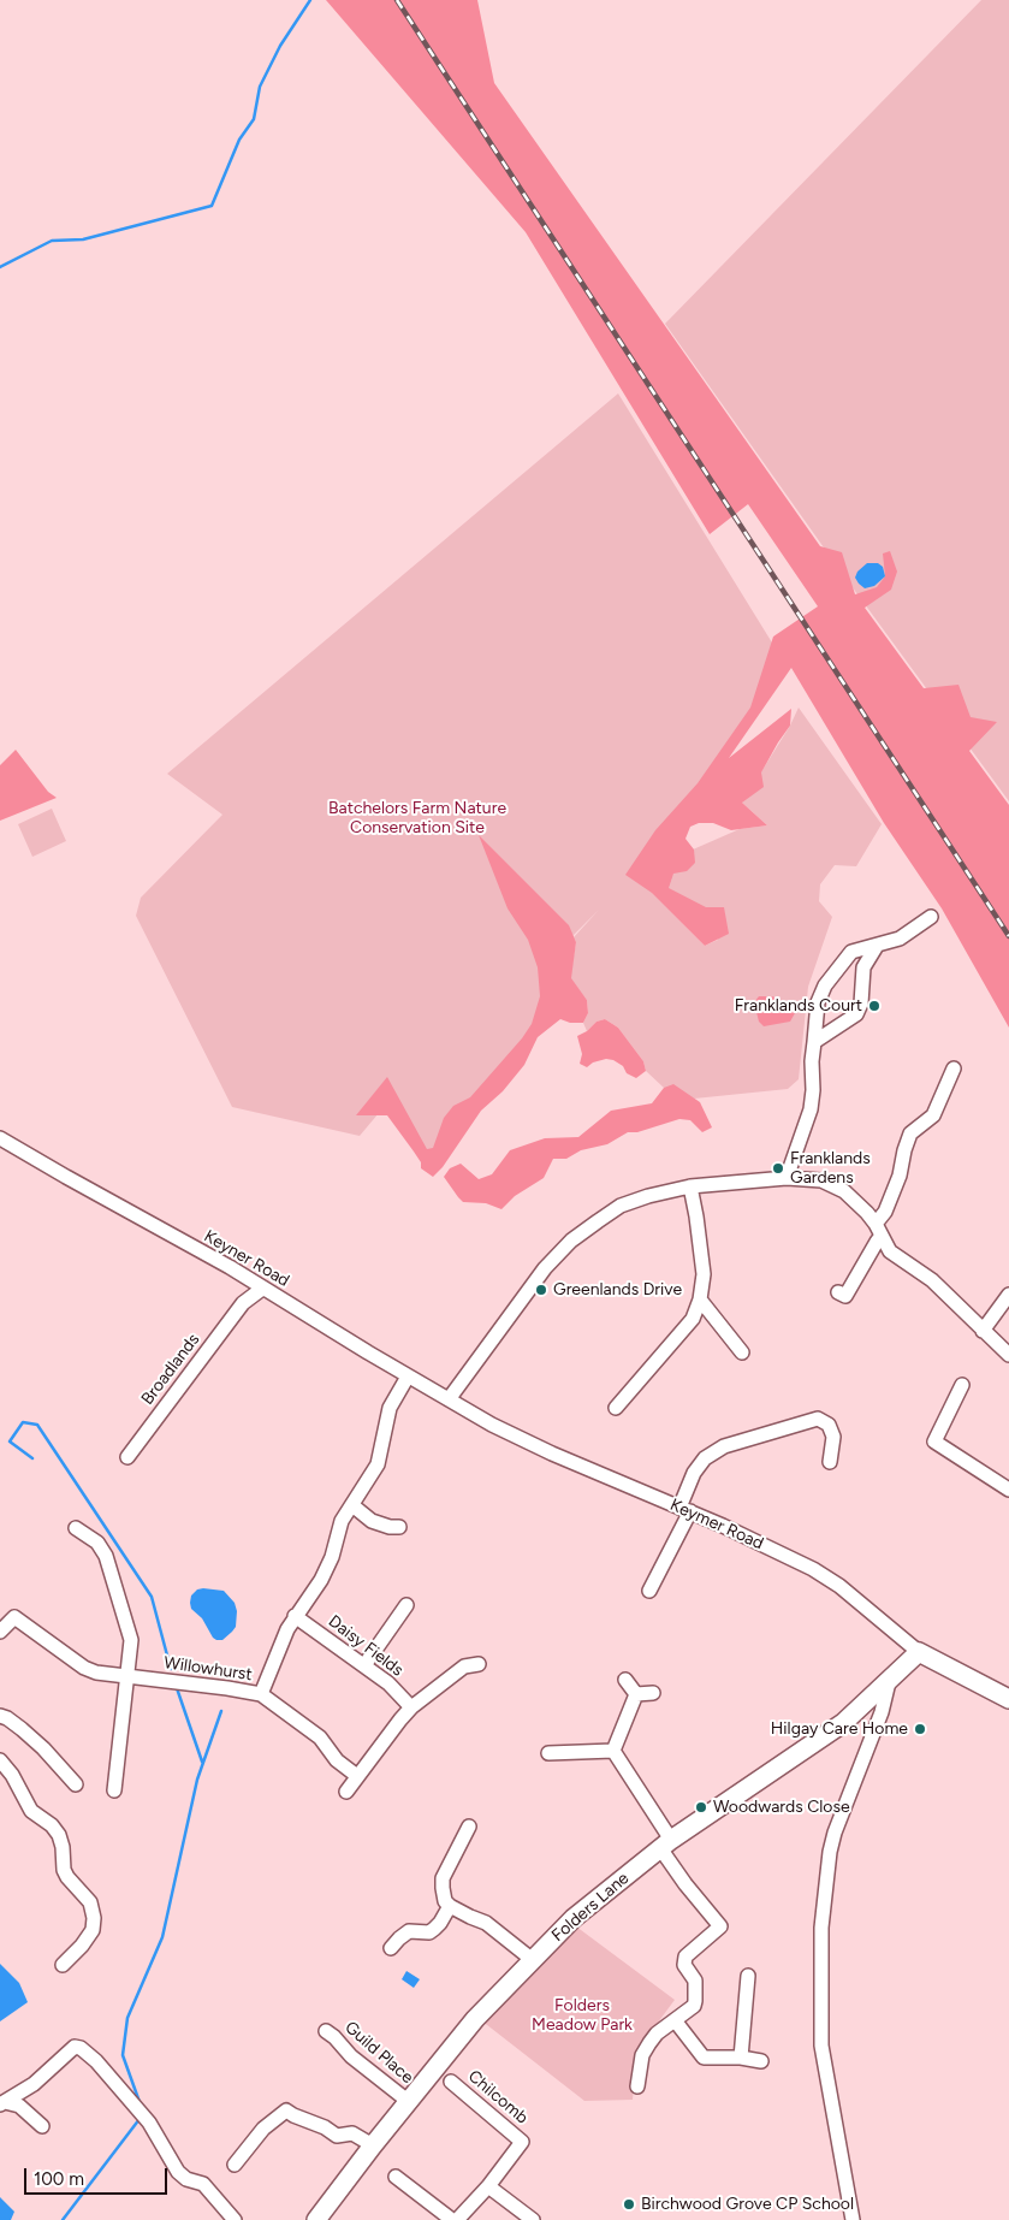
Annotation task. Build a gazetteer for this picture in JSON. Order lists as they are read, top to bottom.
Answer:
{
  "streets": {
    "main road": ["Keymer Road", "Folders Lane"],
    "street": [
      "Keyner Road",
      "Broadlands",
      "Daisy Fields",
      "Willowhurst",
      "Guild Place",
      "Chilcomb"
    ]
  },
  "crossings": [
    ["Keyner Road", "Broadlands"],
    ["Keyner Road", "Keymer Road"],
    ["Keyner Road", "Willowhurst"],
    ["Keymer Road", "Willowhurst"],
    ["Keymer Road", "Folders Lane"],
    ["Daisy Fields", "Willowhurst"],
    ["Folders Lane", "Guild Place"]
  ],
  "parks": ["Batchelors Farm Nature Conservation Site", "Folders Meadow Park"],
  "places": [
    "Franklands Court",
    "Franklands Gardens",
    "Greenlands Drive",
    "Hilgay Care Home",
    "Woodwards Close",
    "Birchwood Grove CP School"
  ],
  "scale_bar": "100 m"
}
